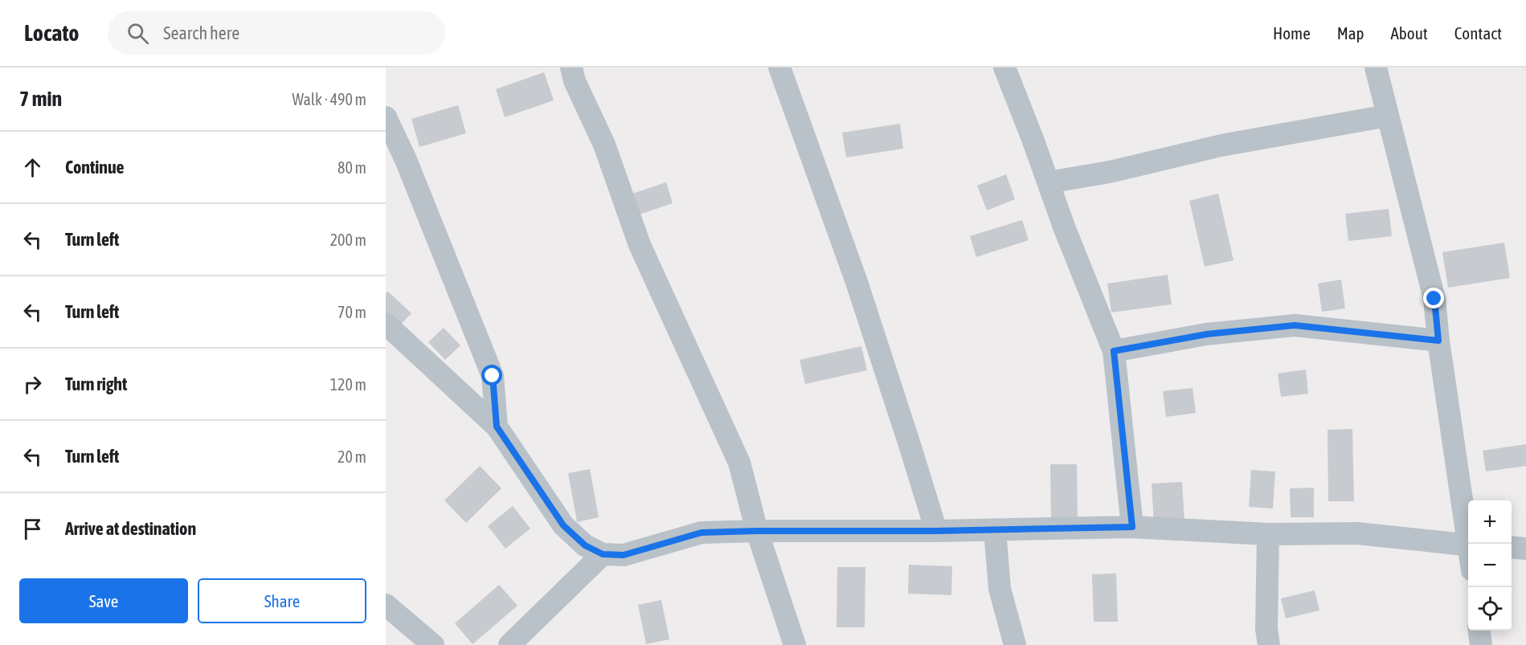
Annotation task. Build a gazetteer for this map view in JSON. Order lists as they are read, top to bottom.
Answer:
{
  "page": {
    "header": "Locato",
    "search": "Search here",
    "nav": [
      "Home",
      "Map",
      "About",
      "Contact"
    ],
    "heading": ["7 min", "Walk · 490 m"],
    "list": [
      ["Continue", "80 m"],
      ["Turn left", "200 m"],
      ["Turn left", "70 m"],
      ["Turn right", "120 m"],
      ["Turn left", "20 m"],
      "Arrive at destination"
    ],
    "map_buttons": ["+", "−"],
    "buttons": ["Save", "Share"]
  }
}
